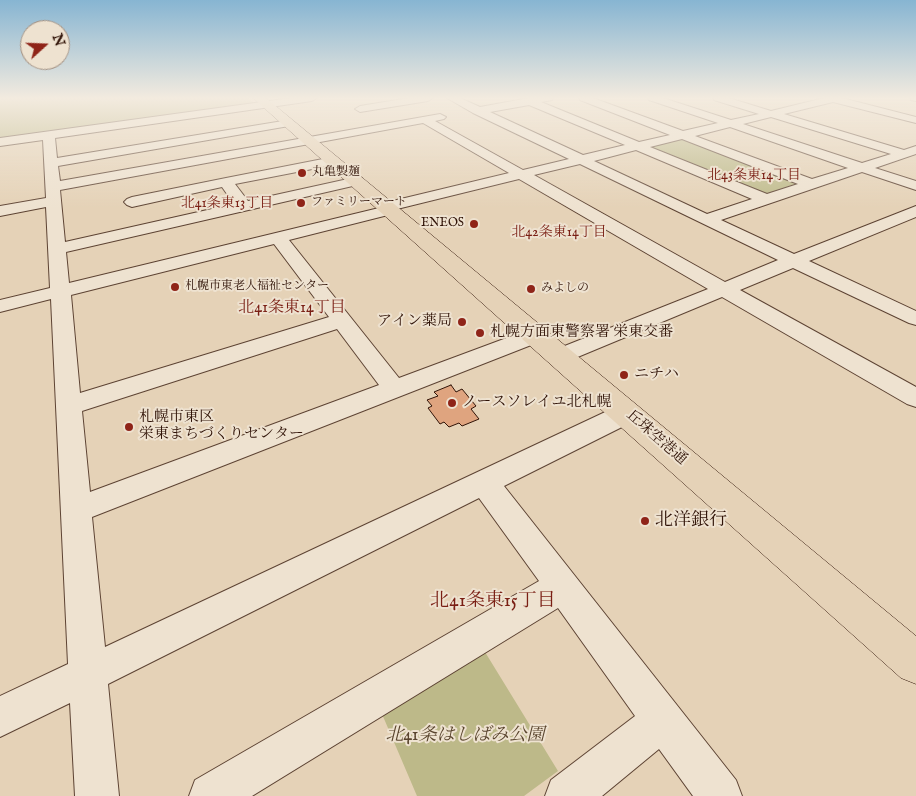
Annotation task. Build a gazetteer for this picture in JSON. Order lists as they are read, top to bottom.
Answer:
{
  "streets": {
    "main road": ["丘珠空港通"]
  },
  "districts": [
    "北43条東14丁目",
    "北41条東13丁目",
    "北42条東14丁目",
    "北41条東14丁目",
    "北41条東15丁目"
  ],
  "parks": ["北41条はしばみ公園"],
  "places": [
    "丸亀製麺",
    "ファミリーマート",
    "ENEOS",
    "札幌市東老人福祉センター",
    "みよしの",
    "アイン薬局",
    "札幌方面東警察署 栄東交番",
    "ニチハ",
    "ノースソレイユ北札幌",
    "札幌市東区 栄東まちづくりセンター",
    "北洋銀行"
  ],
  "north": "right"
}
